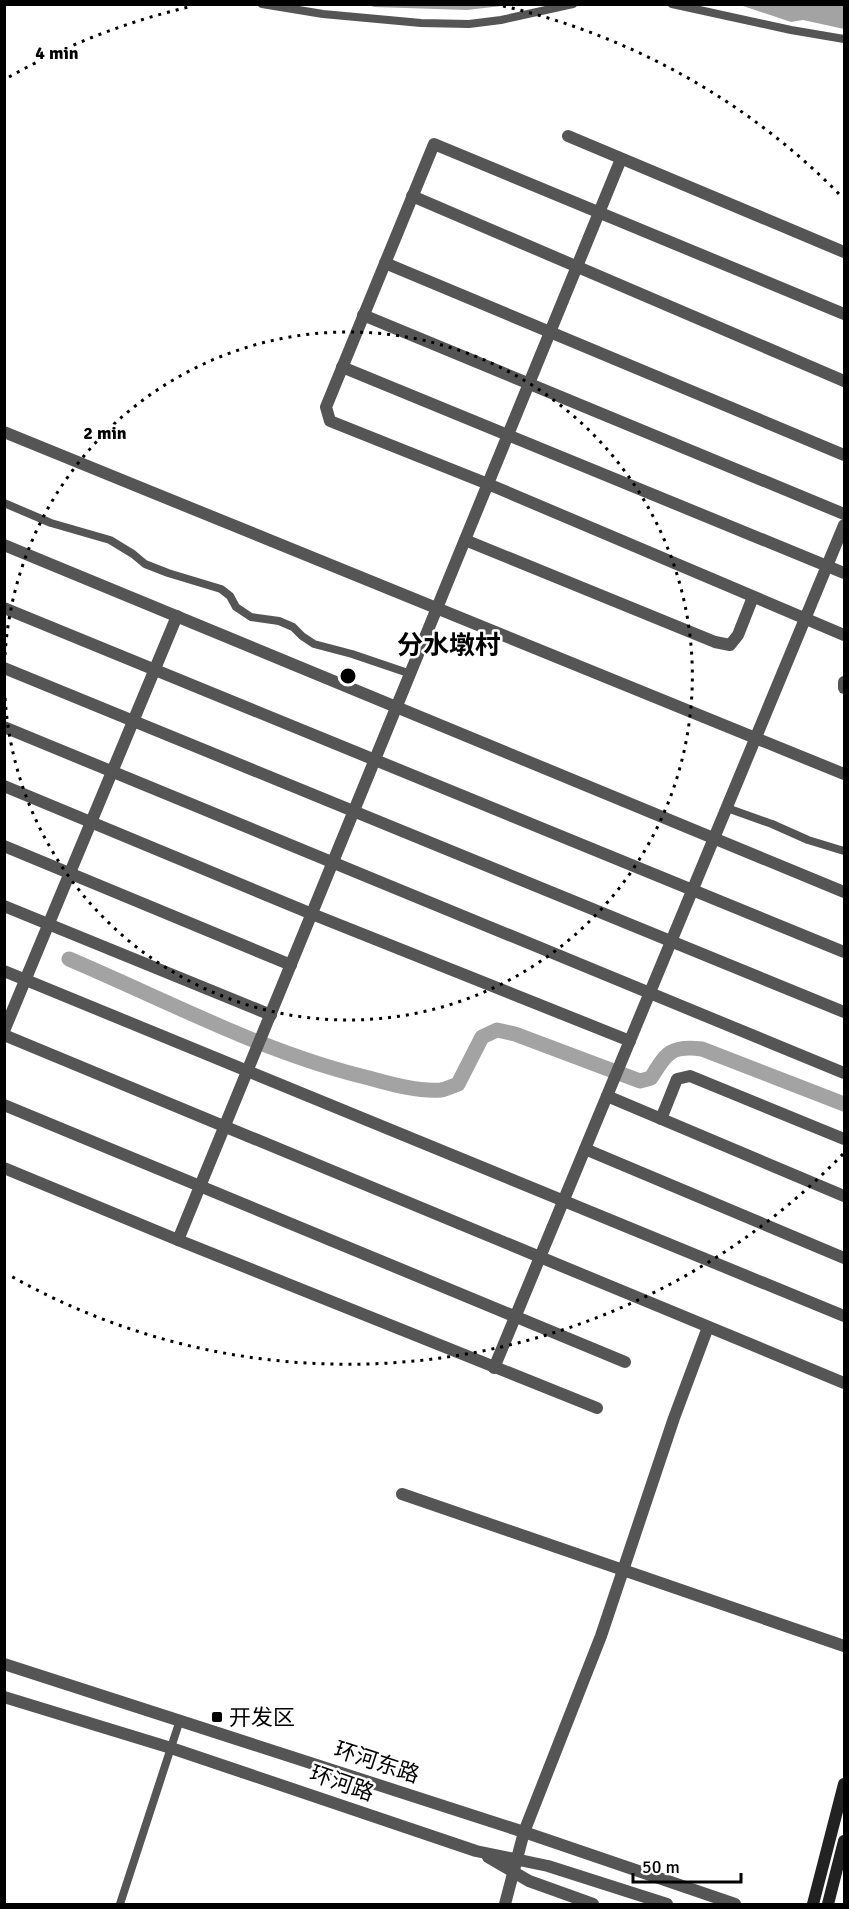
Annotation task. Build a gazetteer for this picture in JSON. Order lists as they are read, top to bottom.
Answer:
{
  "streets": {
    "street": ["环河东路", "环河路"]
  },
  "districts": ["分水墩村"],
  "places": {
    "transit": ["开发区"]
  },
  "scale_bar": "50 m",
  "rings": ["4 min", "2 min"]
}
